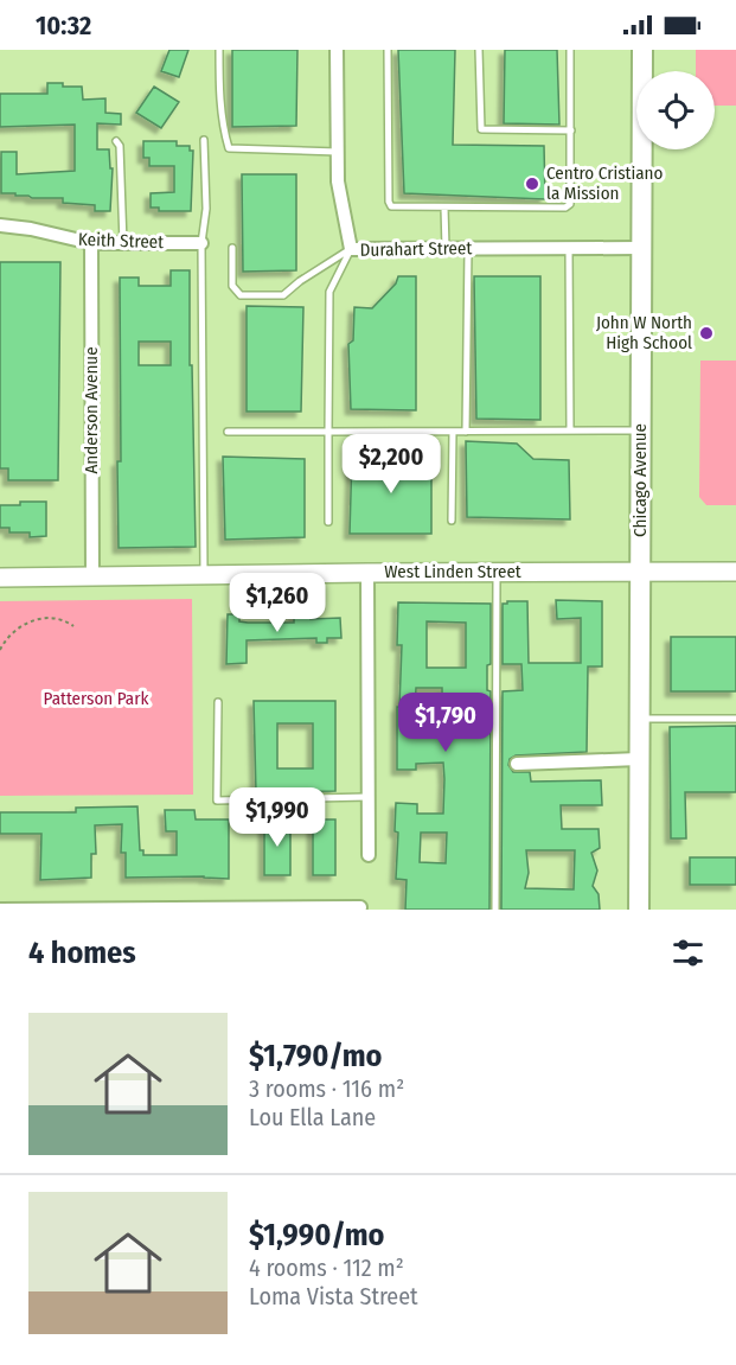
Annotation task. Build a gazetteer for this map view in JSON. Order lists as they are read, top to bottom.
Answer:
{
  "streets": {
    "main road": ["Chicago Avenue"],
    "street": [
      "Keith Street",
      "Durahart Street",
      "Anderson Avenue",
      "West Linden Street"
    ]
  },
  "crossings": [
    ["Keith Street", "Anderson Avenue"],
    ["Durahart Street", "Chicago Avenue"],
    ["Anderson Avenue", "West Linden Street"],
    ["Chicago Avenue", "West Linden Street"]
  ],
  "parks": ["Patterson Park"],
  "places": ["Centro Cristiano la Mission", "John W North High School"],
  "page": {
    "status": "10:32",
    "price": [
      "$2,200",
      "$1,260",
      "$1,790",
      "$1,990"
    ],
    "heading": "4 homes",
    "list": [
      {
        "name": "$1,790/mo",
        "note": "3 rooms · 116 m² · Lou Ella Lane"
      },
      {
        "name": "$1,990/mo",
        "note": "4 rooms · 112 m² · Loma Vista Street"
      }
    ]
  }
}
